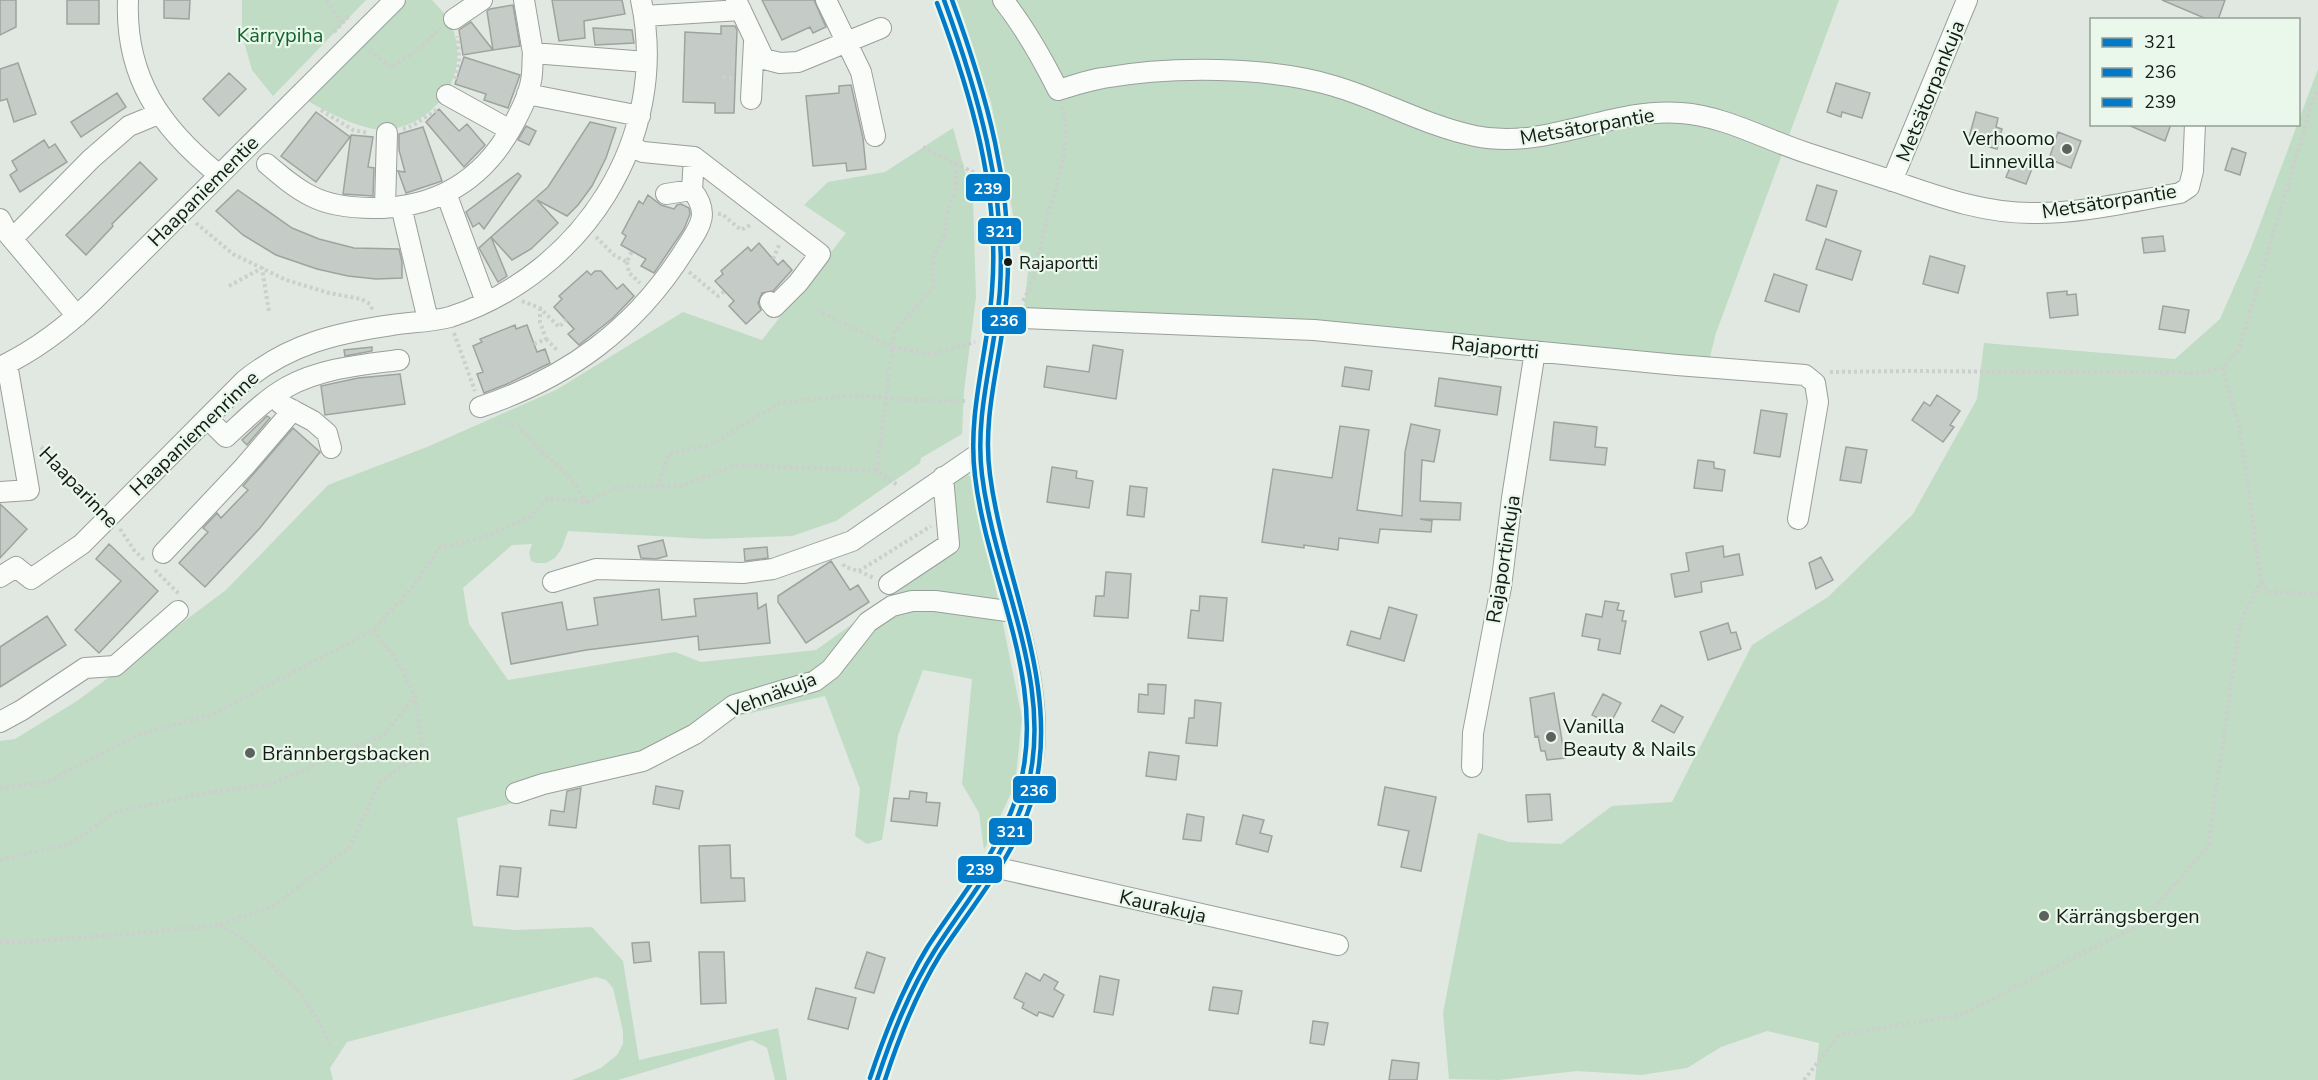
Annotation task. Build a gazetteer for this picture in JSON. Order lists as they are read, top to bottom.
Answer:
{
  "streets": {
    "street": [
      "Metsätorpankuja",
      "Metsätorpantie",
      "Haapaniementie",
      "Rajaportti",
      "Haapaniemenrinne",
      "Rajaportinkuja",
      "Vehnäkuja",
      "Kaurakuja"
    ],
    "path": ["Haaparinne"]
  },
  "crossings": [
    ["Metsätorpankuja", "Metsätorpantie"],
    ["Rajaportti", "Rajaportinkuja"],
    ["Haapaniemenrinne", "Haaparinne"]
  ],
  "parks": ["Kärrypiha"],
  "places": [
    "Verhoomo Linnevilla",
    "Rajaportti",
    "Vanilla Beauty & Nails",
    "Brännbergsbacken",
    "Kärrängsbergen"
  ],
  "lines": ["transit line 321", "transit line 236", "transit line 239"],
  "legend": ["321", "236", "239"]
}
